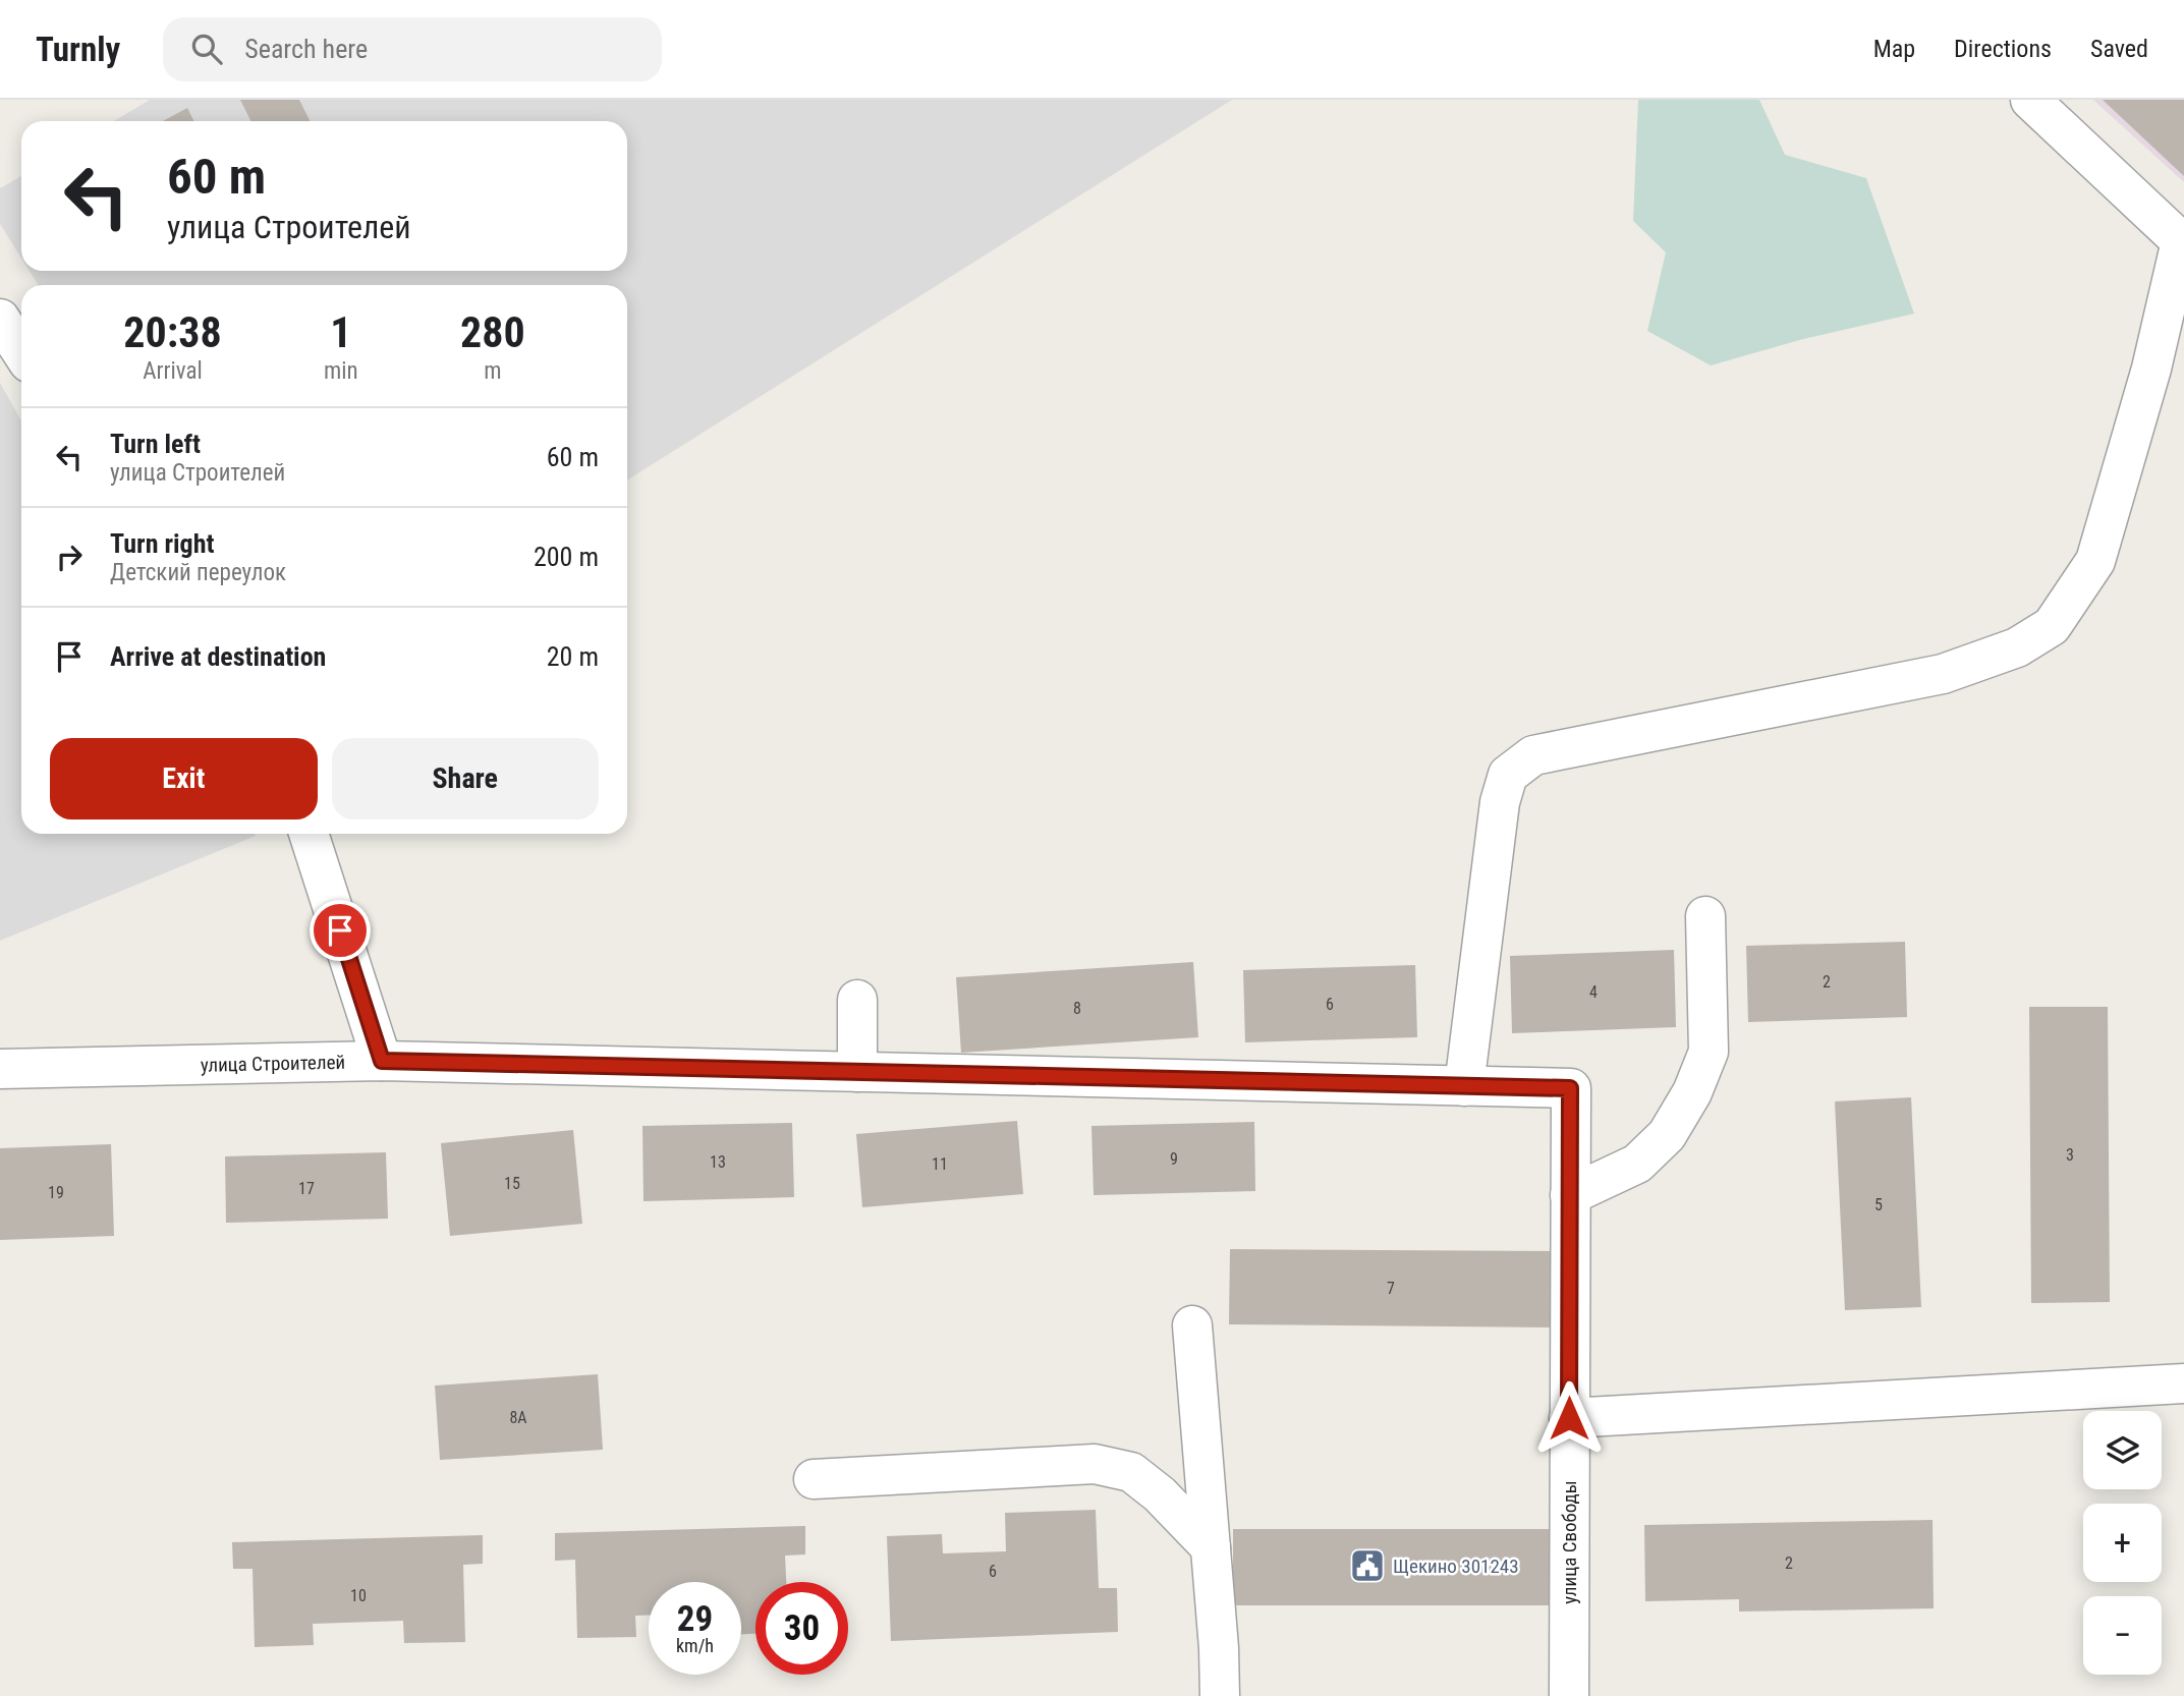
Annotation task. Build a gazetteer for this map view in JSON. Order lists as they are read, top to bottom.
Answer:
{
  "streets": {
    "street": ["улица Строителей", "улица Свободы"]
  },
  "crossings": [
    ["улица Строителей", "улица Свободы"]
  ],
  "places": {
    "public building": ["Щекино 301243"]
  },
  "house_numbers": [
    "2",
    "4",
    "6",
    "8",
    "3",
    "9",
    "13",
    "11",
    "15",
    "17",
    "19",
    "5",
    "7",
    "8А",
    "2",
    "6",
    "10"
  ],
  "page": {
    "header": "Turnly",
    "search": "Search here",
    "nav": ["Map", "Directions", "Saved"],
    "turn": ["60 m", "улица Строителей"],
    "eta": [
      "20:38",
      "Arrival",
      "1",
      "min",
      "280",
      "m"
    ],
    "list": [
      {
        "name": "Turn left",
        "note": "улица Строителей",
        "value": "60 m"
      },
      {
        "name": "Turn right",
        "note": "Детский переулок",
        "value": "200 m"
      },
      {
        "name": "Arrive at destination",
        "value": "20 m"
      }
    ],
    "buttons": ["Exit", "Share"],
    "map_buttons": ["+", "−"],
    "speed": "29 km/h",
    "limit": "30"
  }
}
